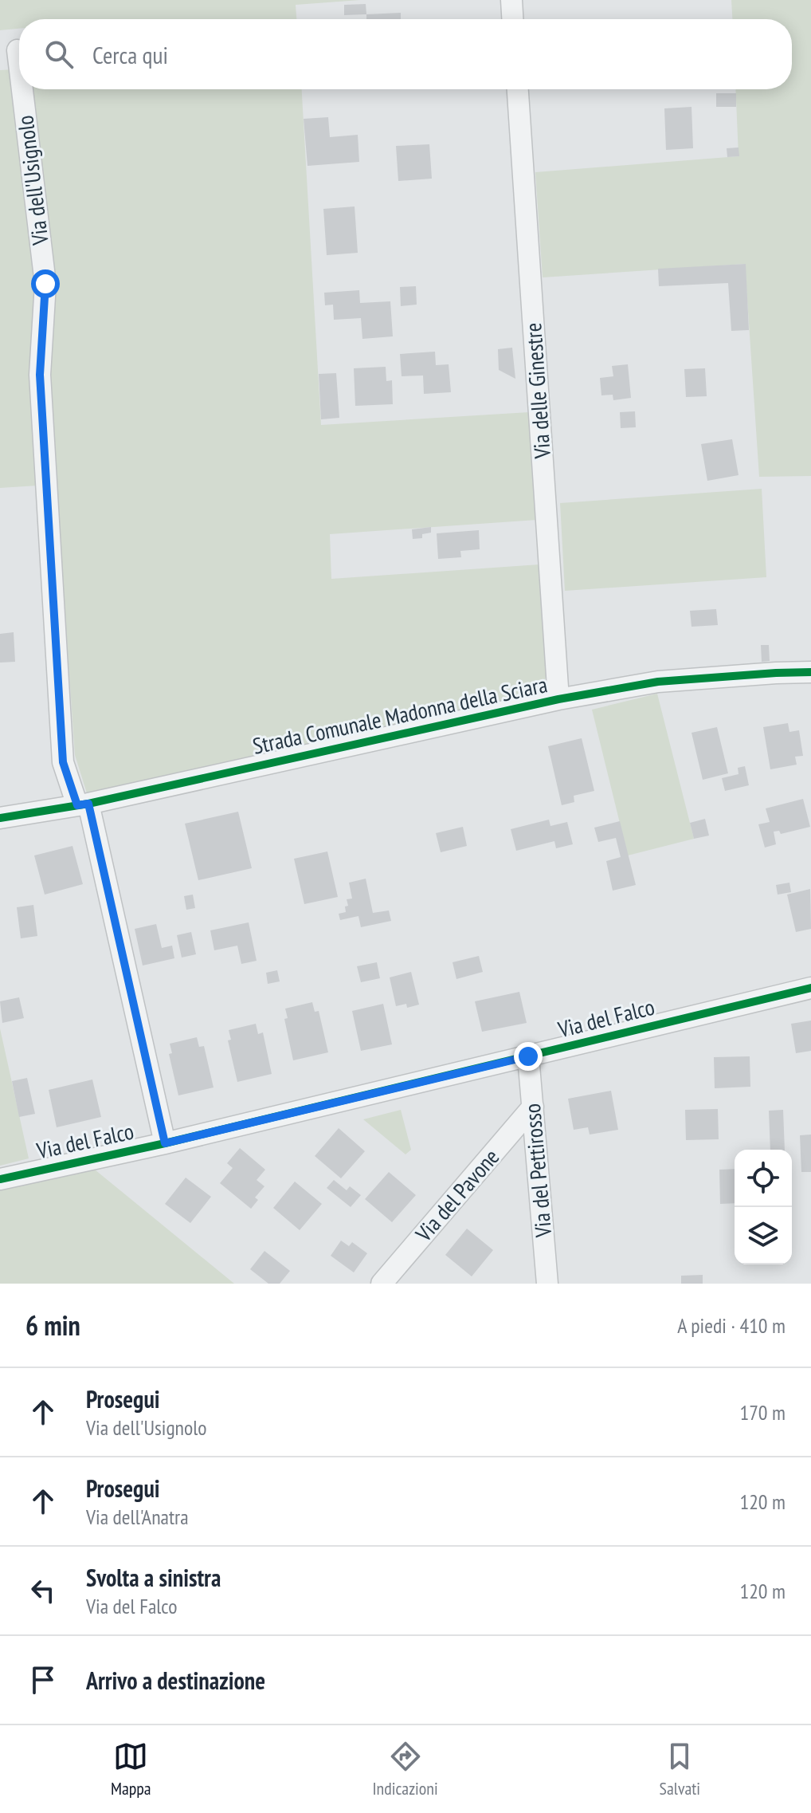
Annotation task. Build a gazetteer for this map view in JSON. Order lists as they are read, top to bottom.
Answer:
{
  "streets": {
    "street": [
      "Via dell'Usignolo",
      "Via delle Ginestre",
      "Strada Comunale Madonna della Sciara",
      "Via del Falco",
      "Via del Pettirosso",
      "Via del Pavone"
    ]
  },
  "crossings": [
    ["Via dell'Usignolo", "Strada Comunale Madonna della Sciara"],
    ["Via dell'Usignolo", "Via del Falco"],
    ["Via delle Ginestre", "Strada Comunale Madonna della Sciara"],
    ["Via del Falco", "Via del Pettirosso"],
    ["Via del Pettirosso", "Via del Pavone"]
  ],
  "page": {
    "search": "Cerca qui",
    "heading": ["6 min", "A piedi · 410 m"],
    "list": [
      ["Prosegui", "Via dell'Usignolo", "170 m"],
      ["Prosegui", "Via dell'Anatra", "120 m"],
      ["Svolta a sinistra", "Via del Falco", "120 m"],
      "Arrivo a destinazione"
    ],
    "nav": ["Mappa", "Indicazioni", "Salvati"]
  }
}
